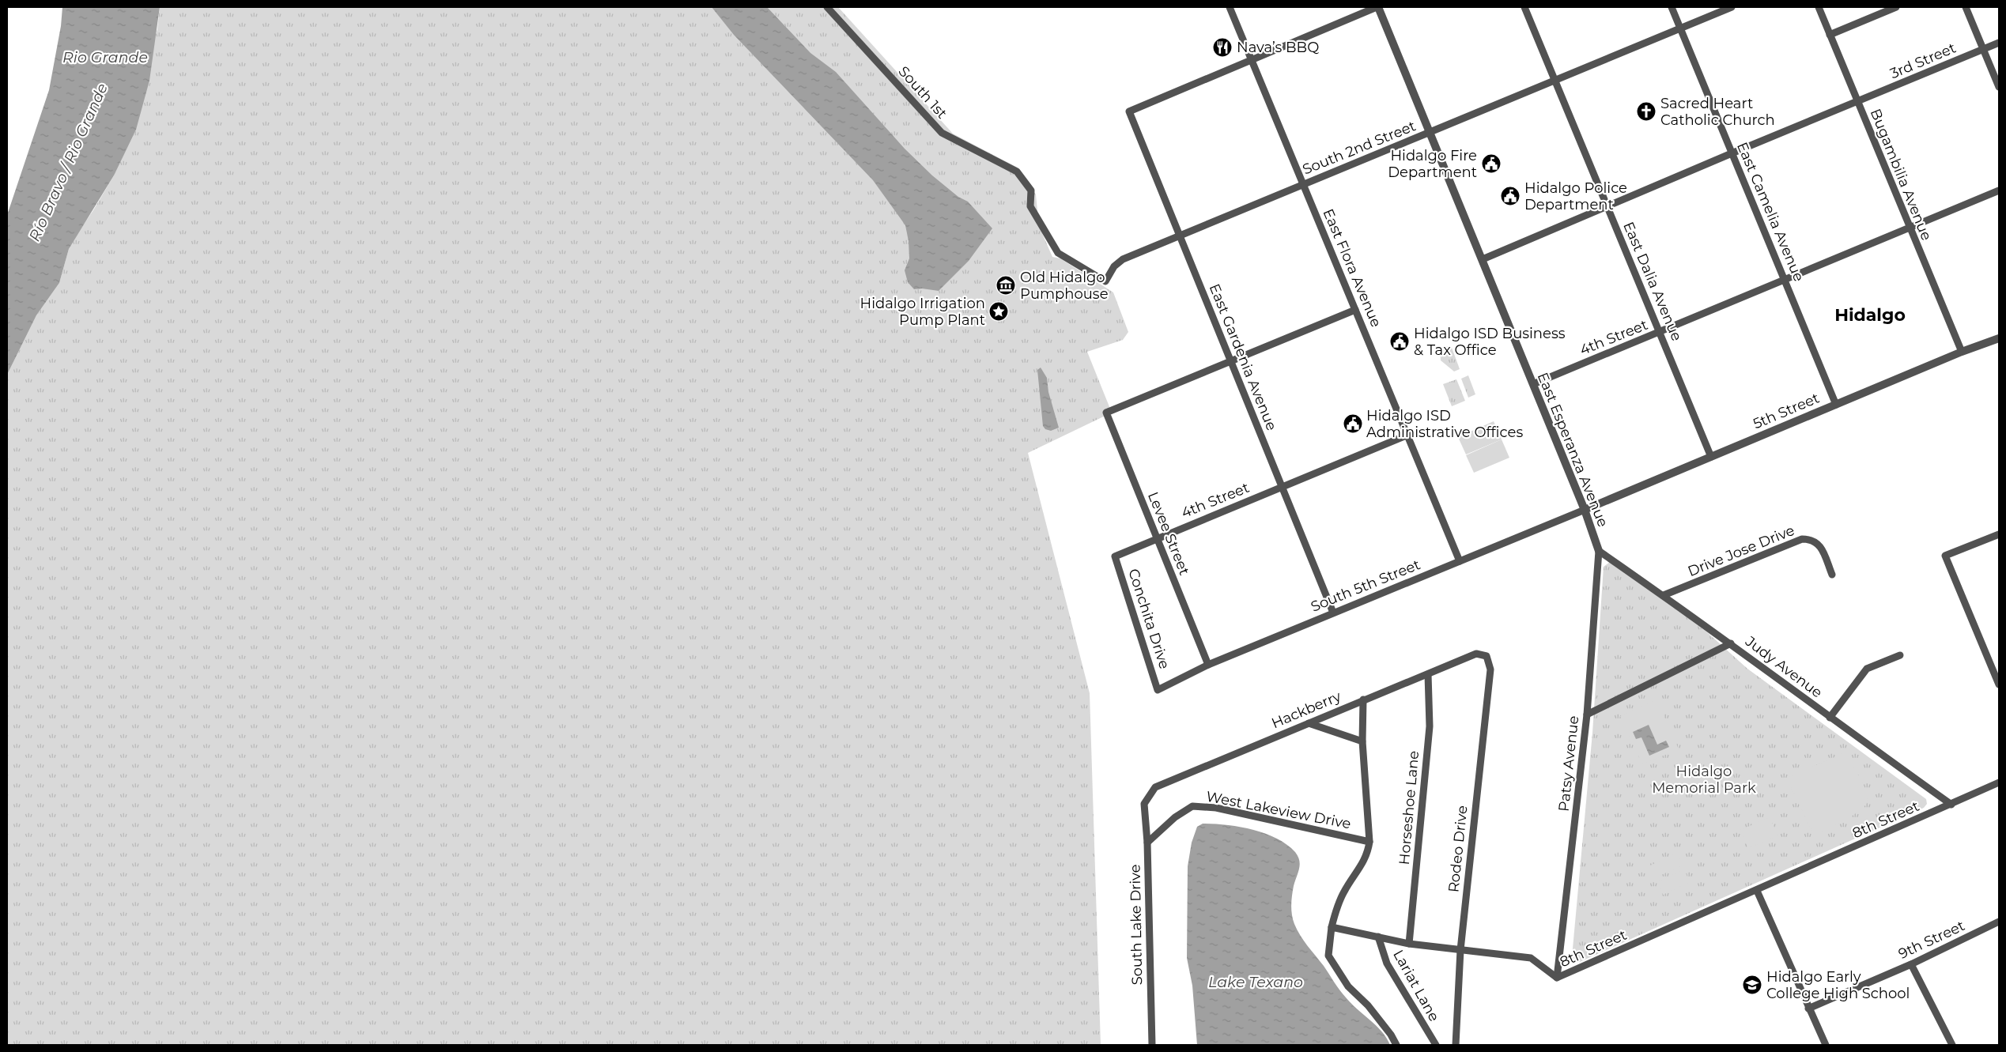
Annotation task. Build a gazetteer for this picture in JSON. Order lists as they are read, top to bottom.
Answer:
{
  "streets": {
    "street": [
      "3rd Street",
      "South 1st",
      "South 2nd Street",
      "Bugambilia Avenue",
      "East Camelia Avenue",
      "East Flora Avenue",
      "East Dalia Avenue",
      "4th Street",
      "East Gardenia Avenue",
      "5th Street",
      "East Esperanza Avenue",
      "Levee Street",
      "Drive Jose Drive",
      "South 5th Street",
      "Conchita Drive",
      "Judy Avenue",
      "Hackberry",
      "Patsy Avenue",
      "Horseshoe Lane",
      "West Lakeview Drive",
      "8th Street",
      "Rodeo Drive",
      "South Lake Drive",
      "9th Street",
      "Lariat Lane"
    ]
  },
  "crossings": [
    ["3rd Street", "Bugambilia Avenue"],
    ["3rd Street", "East Camelia Avenue"],
    ["3rd Street", "East Dalia Avenue"],
    ["3rd Street", "East Esperanza Avenue"],
    ["South 1st", "South 2nd Street"],
    ["South 2nd Street", "East Camelia Avenue"],
    ["South 2nd Street", "East Flora Avenue"],
    ["South 2nd Street", "East Dalia Avenue"],
    ["South 2nd Street", "East Gardenia Avenue"],
    ["South 2nd Street", "East Esperanza Avenue"],
    ["Bugambilia Avenue", "4th Street"],
    ["Bugambilia Avenue", "5th Street"],
    ["East Camelia Avenue", "4th Street"],
    ["East Camelia Avenue", "5th Street"],
    ["East Flora Avenue", "4th Street"],
    ["East Flora Avenue", "East Gardenia Avenue"],
    ["East Flora Avenue", "South 5th Street"],
    ["East Dalia Avenue", "4th Street"],
    ["East Dalia Avenue", "5th Street"],
    ["4th Street", "East Gardenia Avenue"],
    ["4th Street", "East Esperanza Avenue"],
    ["4th Street", "Levee Street"],
    ["4th Street", "Conchita Drive"],
    ["East Gardenia Avenue", "Levee Street"],
    ["East Gardenia Avenue", "South 5th Street"],
    ["5th Street", "East Esperanza Avenue"],
    ["5th Street", "South 5th Street"],
    ["East Esperanza Avenue", "South 5th Street"],
    ["East Esperanza Avenue", "Judy Avenue"],
    ["East Esperanza Avenue", "Patsy Avenue"],
    ["Levee Street", "South 5th Street"],
    ["Drive Jose Drive", "Judy Avenue"],
    ["South 5th Street", "Conchita Drive"],
    ["Judy Avenue", "Patsy Avenue"],
    ["Judy Avenue", "8th Street"],
    ["Hackberry", "Horseshoe Lane"],
    ["Hackberry", "Rodeo Drive"],
    ["Hackberry", "South Lake Drive"],
    ["Patsy Avenue", "8th Street"],
    ["Horseshoe Lane", "8th Street"],
    ["West Lakeview Drive", "South Lake Drive"],
    ["8th Street", "Rodeo Drive"],
    ["8th Street", "Lariat Lane"]
  ],
  "districts": ["Hidalgo"],
  "water": ["Rio Grande", "Río Bravo / Rio Grande", "Lake Texano"],
  "parks": ["Hidalgo Memorial Park"],
  "places": {
    "restaurant": ["Nava’s BBQ"],
    "church": ["Sacred Heart Catholic Church"],
    "public building": [
      "Hidalgo Fire Department",
      "Hidalgo Police Department",
      "Hidalgo ISD Business & Tax Office",
      "Hidalgo ISD Administrative Offices"
    ],
    "museum": ["Old Hidalgo Pumphouse"],
    "place": ["Hidalgo Irrigation Pump Plant"],
    "school or university": ["Hidalgo Early College High School"]
  }
}
